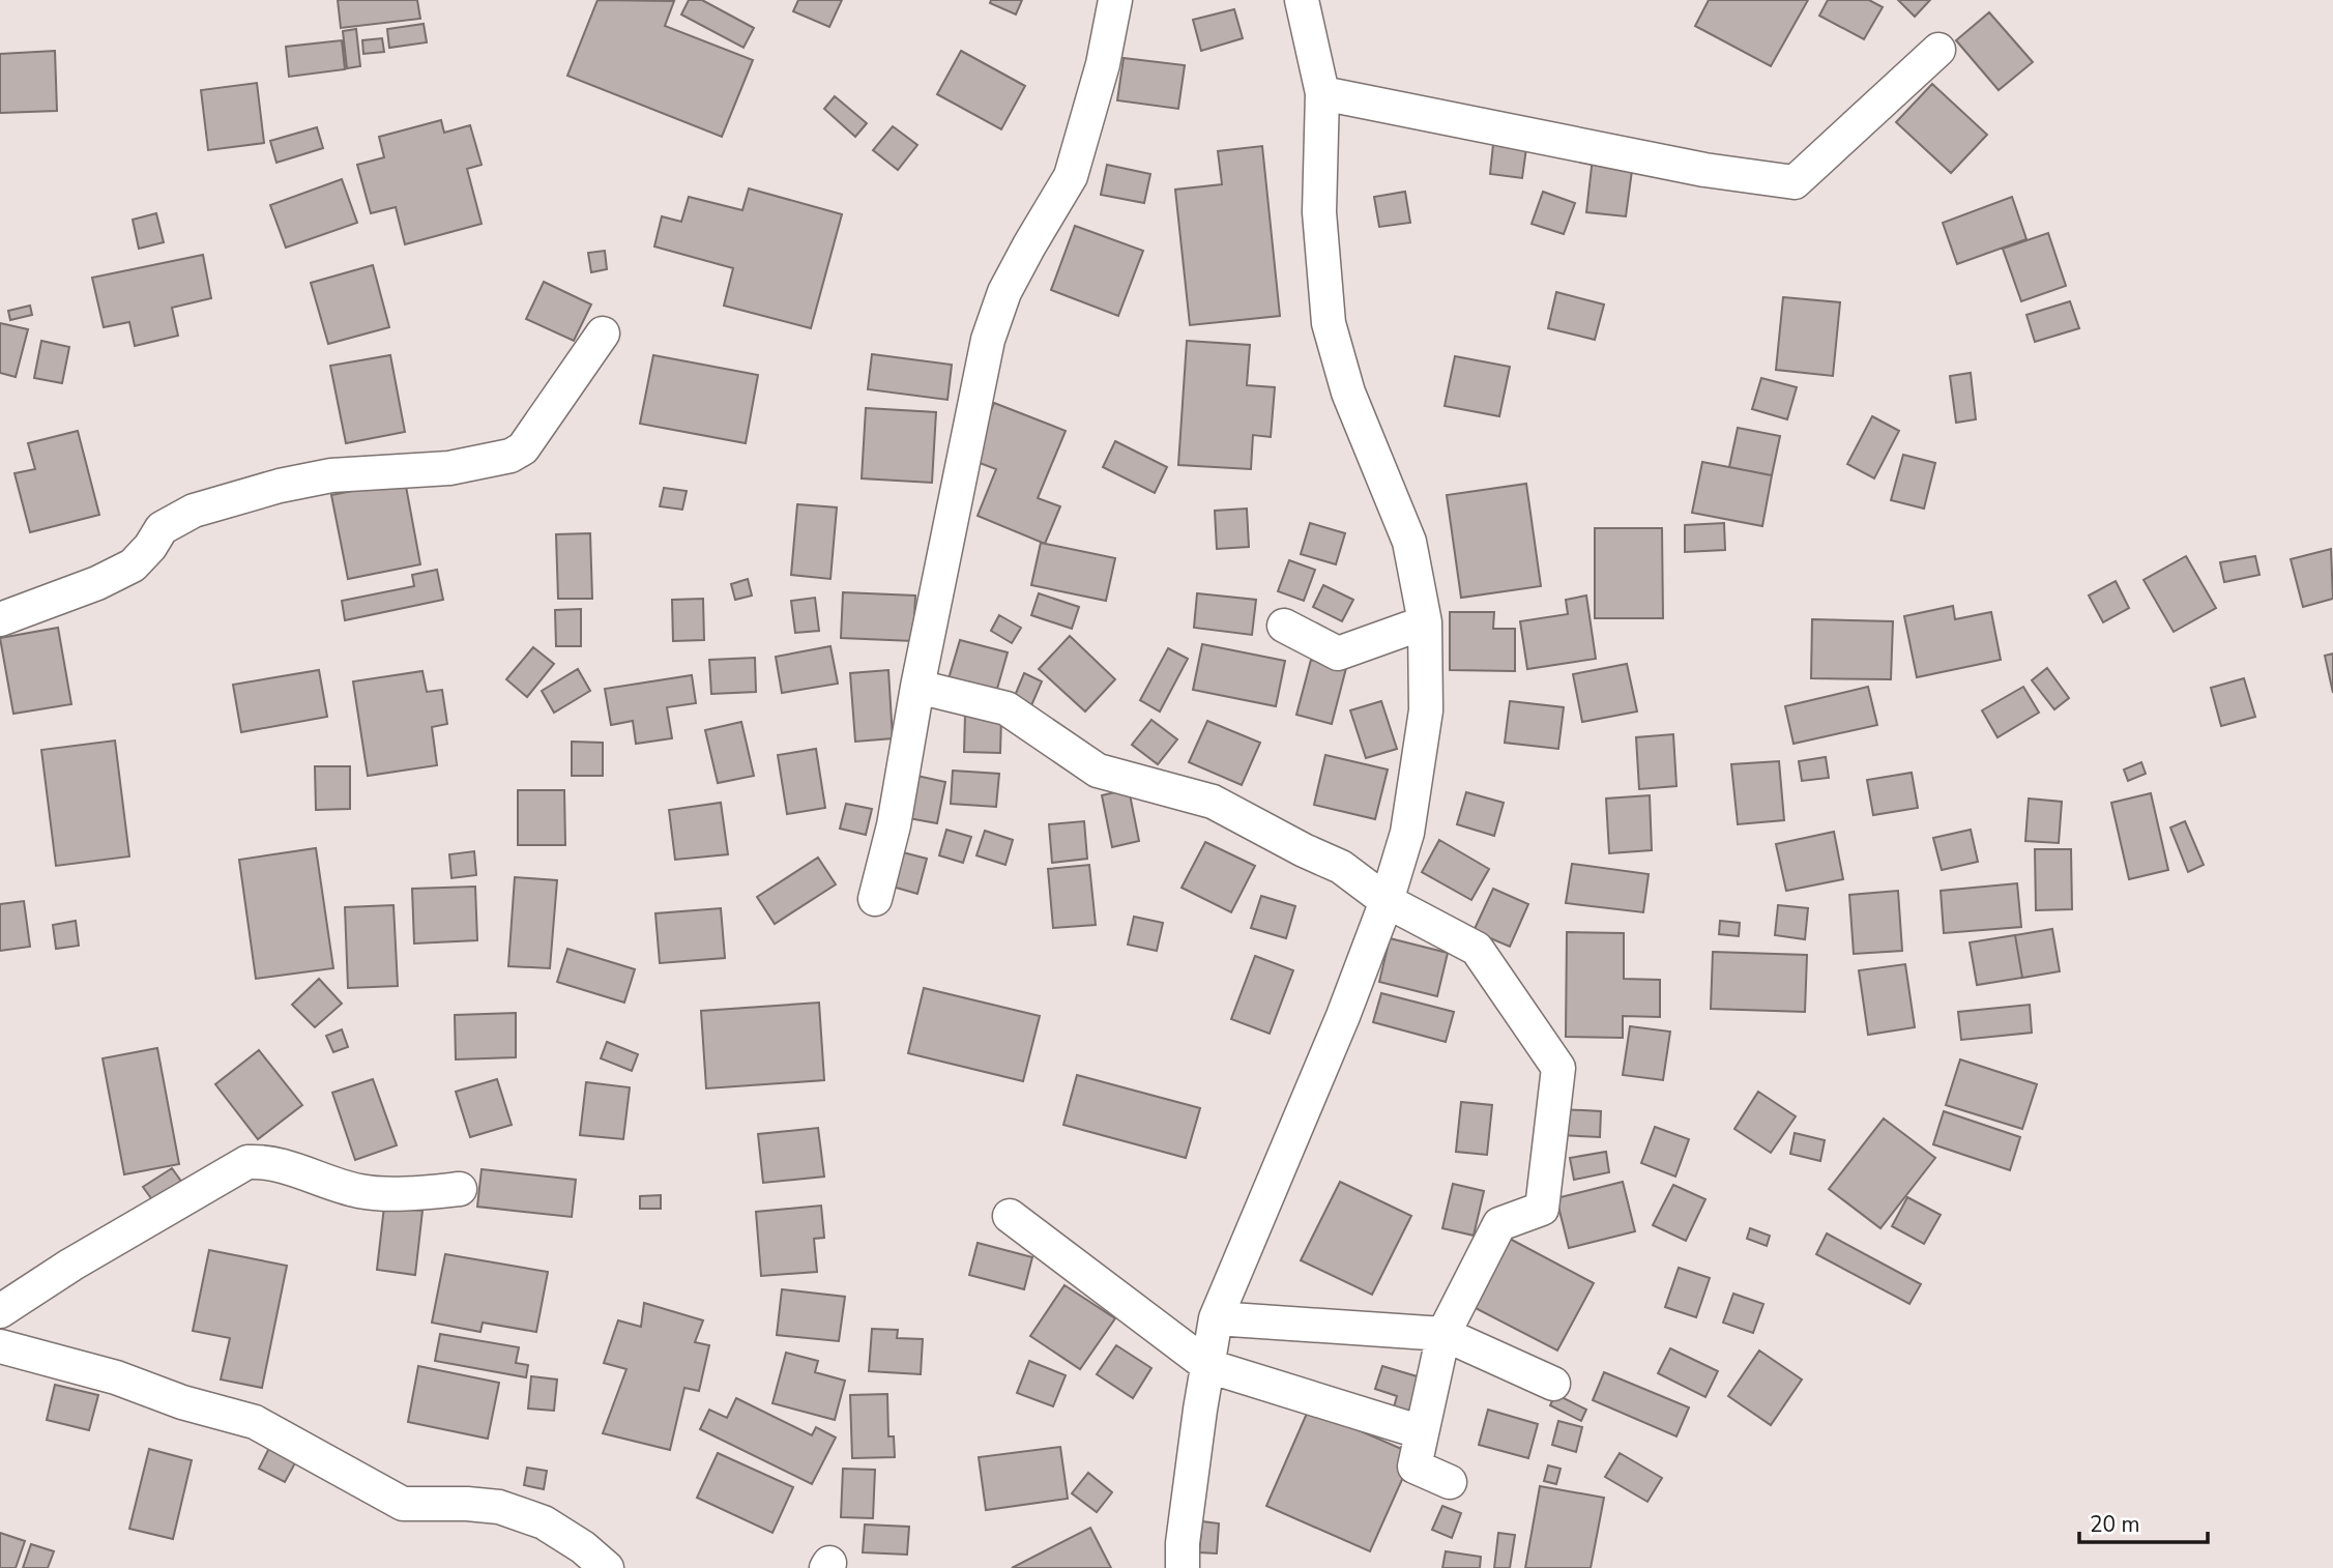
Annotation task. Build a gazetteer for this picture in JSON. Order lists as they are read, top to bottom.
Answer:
{
  "scale_bar": "20 m"
}
